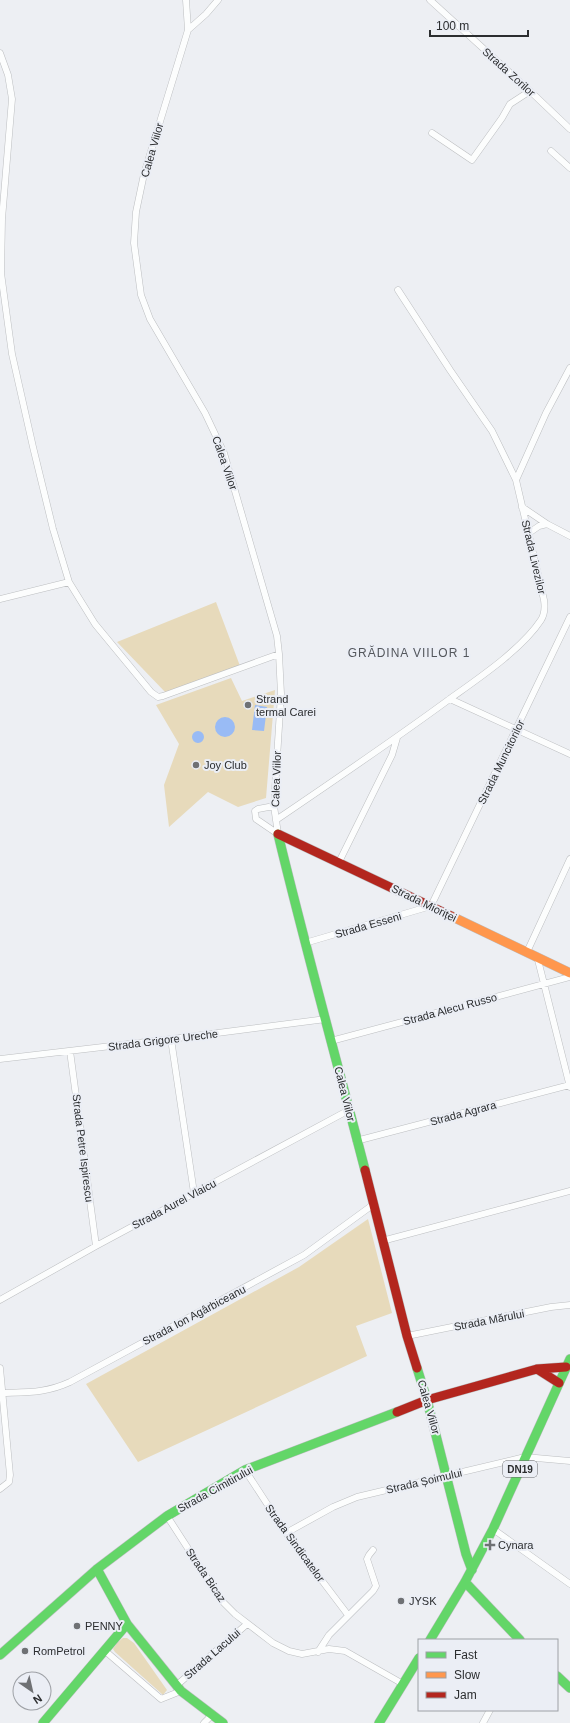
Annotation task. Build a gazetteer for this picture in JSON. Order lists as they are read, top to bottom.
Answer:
{
  "streets": {
    "street": [
      "Strada Zorilor",
      "Calea Viilor",
      "Strada Livezilor",
      "Strada Muncitorilor",
      "Strada Mioriței",
      "Strada Esseni",
      "Strada Alecu Russo",
      "Strada Grigore Ureche",
      "Strada Agrara",
      "Strada Petre Ispirescu",
      "Strada Aurel Vlaicu",
      "Strada Ion Agârbiceanu",
      "Strada Mărului",
      "DN19",
      "Strada Șoimului",
      "Strada Cimitirului",
      "Strada Sindicatelor",
      "Strada Bicaz",
      "Strada Lacului"
    ]
  },
  "crossings": [
    ["Calea Viilor", "Strada Livezilor"],
    ["Calea Viilor", "Strada Mioriței"],
    ["Calea Viilor", "Strada Esseni"],
    ["Calea Viilor", "Strada Alecu Russo"],
    ["Calea Viilor", "Strada Grigore Ureche"],
    ["Calea Viilor", "Strada Agrara"],
    ["Calea Viilor", "Strada Aurel Vlaicu"],
    ["Calea Viilor", "Strada Ion Agârbiceanu"],
    ["Calea Viilor", "Strada Mărului"],
    ["Calea Viilor", "DN19"],
    ["Calea Viilor", "Strada Șoimului"],
    ["Calea Viilor", "Strada Cimitirului"],
    ["Strada Muncitorilor", "Strada Mioriței"],
    ["Strada Muncitorilor", "Strada Esseni"],
    ["Strada Mioriței", "Strada Esseni"],
    ["Strada Grigore Ureche", "Strada Petre Ispirescu"],
    ["Strada Petre Ispirescu", "Strada Aurel Vlaicu"],
    ["DN19", "Strada Șoimului"],
    ["DN19", "Strada Cimitirului"],
    ["Strada Șoimului", "Strada Sindicatelor"],
    ["Strada Cimitirului", "Strada Sindicatelor"],
    ["Strada Cimitirului", "Strada Bicaz"],
    ["Strada Bicaz", "Strada Lacului"]
  ],
  "districts": ["GRĂDINA VIILOR 1"],
  "places": {
    "other": [
      "Strand termal Carei",
      "Joy Club",
      "JYSK",
      "PENNY",
      "RomPetrol"
    ],
    "health": ["Cynara"]
  },
  "legend": ["Fast", "Slow", "Jam"],
  "scale_bar": "100 m",
  "north": "bottom right"
}
